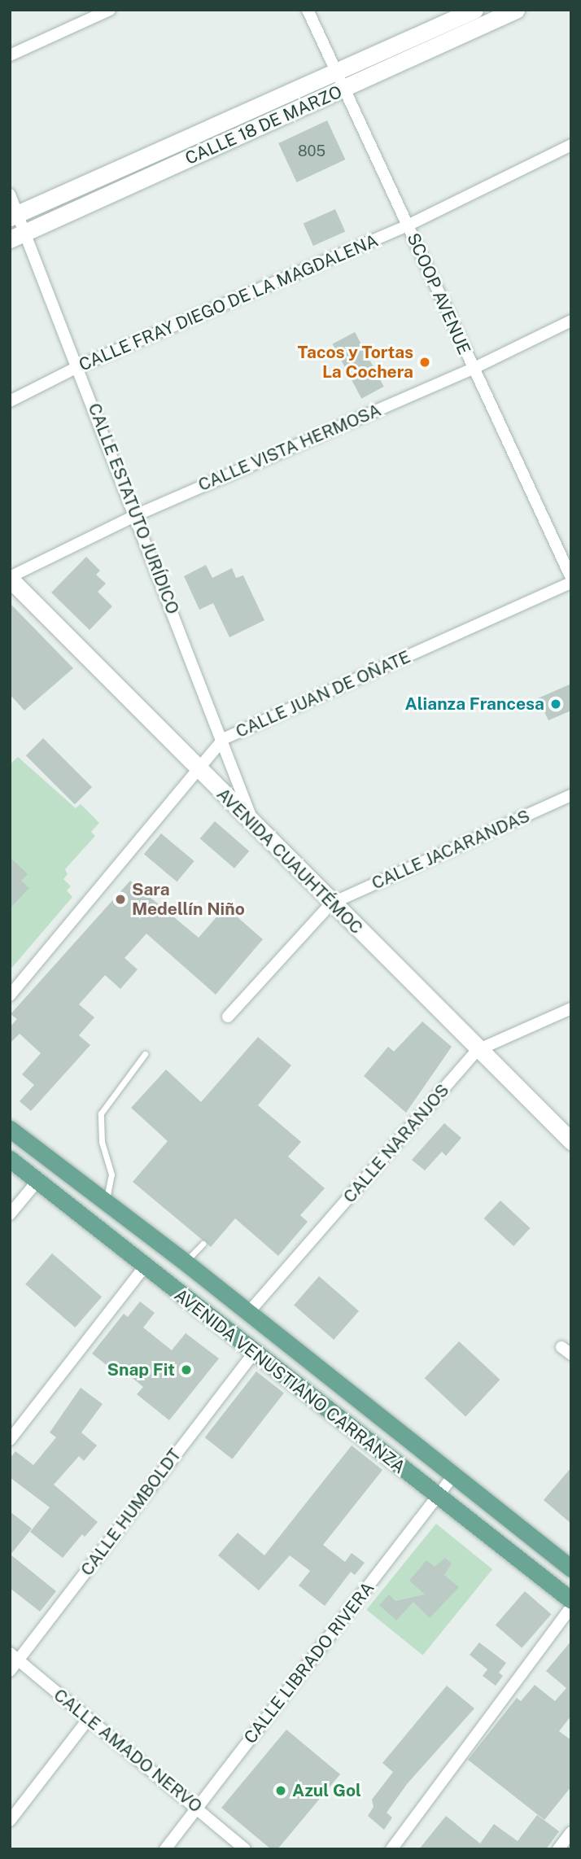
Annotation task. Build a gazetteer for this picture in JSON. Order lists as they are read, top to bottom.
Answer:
{
  "streets": {
    "main road": ["AVENIDA VENUSTIANO CARRANZA"],
    "street": [
      "CALLE 18 DE MARZO",
      "SCOOP AVENUE",
      "CALLE FRAY DIEGO DE LA MAGDALENA",
      "CALLE VISTA HERMOSA",
      "CALLE ESTATUTO JURÍDICO",
      "CALLE JUAN DE OÑATE",
      "CALLE JACARANDAS",
      "AVENIDA CUAUHTÉMOC",
      "CALLE NARANJOS",
      "CALLE HUMBOLDT",
      "CALLE LIBRADO RIVERA",
      "CALLE AMADO NERVO"
    ]
  },
  "crossings": [
    ["CALLE 18 DE MARZO", "SCOOP AVENUE"],
    ["CALLE 18 DE MARZO", "CALLE ESTATUTO JURÍDICO"],
    ["SCOOP AVENUE", "CALLE FRAY DIEGO DE LA MAGDALENA"],
    ["SCOOP AVENUE", "CALLE VISTA HERMOSA"],
    ["CALLE FRAY DIEGO DE LA MAGDALENA", "CALLE ESTATUTO JURÍDICO"],
    ["CALLE VISTA HERMOSA", "CALLE ESTATUTO JURÍDICO"],
    ["CALLE VISTA HERMOSA", "AVENIDA CUAUHTÉMOC"],
    ["CALLE ESTATUTO JURÍDICO", "CALLE JUAN DE OÑATE"],
    ["CALLE ESTATUTO JURÍDICO", "AVENIDA CUAUHTÉMOC"],
    ["CALLE JUAN DE OÑATE", "AVENIDA CUAUHTÉMOC"],
    ["CALLE JACARANDAS", "AVENIDA CUAUHTÉMOC"],
    ["AVENIDA CUAUHTÉMOC", "CALLE NARANJOS"],
    ["CALLE NARANJOS", "AVENIDA VENUSTIANO CARRANZA"],
    ["AVENIDA VENUSTIANO CARRANZA", "CALLE HUMBOLDT"],
    ["AVENIDA VENUSTIANO CARRANZA", "CALLE LIBRADO RIVERA"],
    ["CALLE HUMBOLDT", "CALLE AMADO NERVO"],
    ["CALLE LIBRADO RIVERA", "CALLE AMADO NERVO"]
  ],
  "places": [
    "Tacos y Tortas La Cochera",
    "Alianza Francesa",
    "Sara Medellín Niño",
    "Snap Fit",
    "Azul Gol"
  ],
  "house_numbers": ["805"]
}
